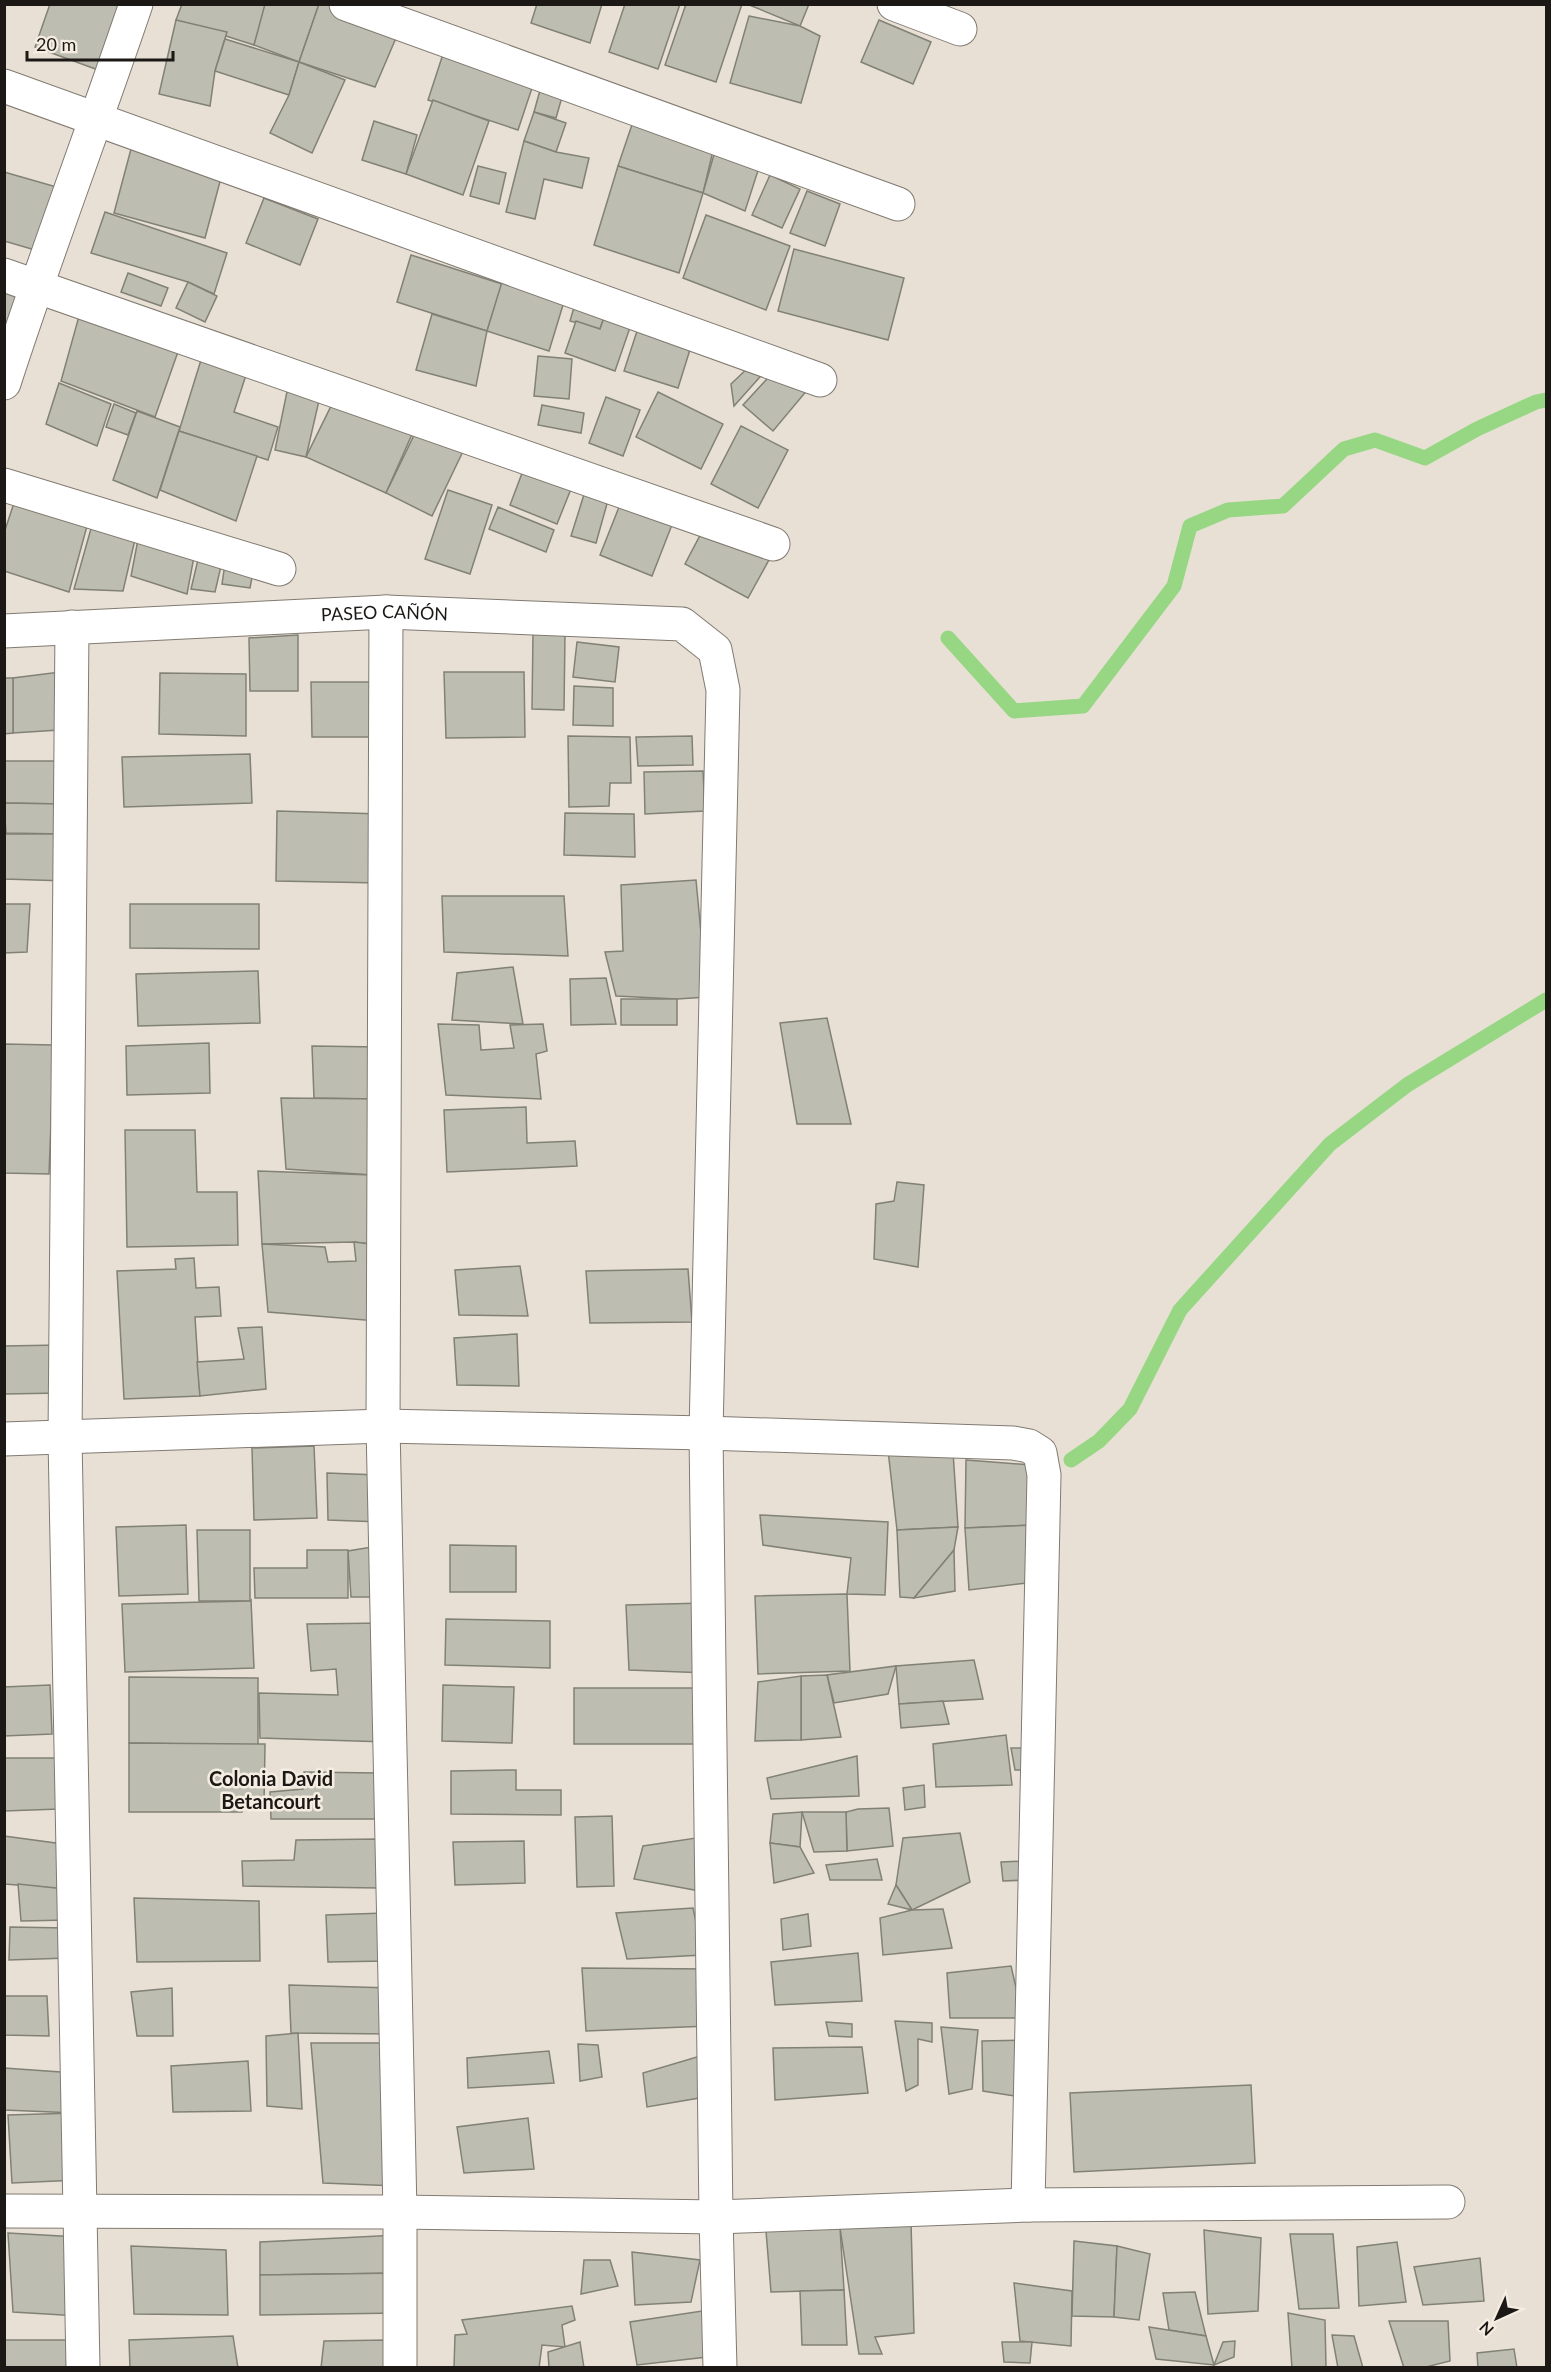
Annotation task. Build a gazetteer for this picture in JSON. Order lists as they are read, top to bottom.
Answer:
{
  "streets": {
    "street": ["PASEO CAÑÓN"]
  },
  "districts": ["Colonia David Betancourt"],
  "scale_bar": "20 m",
  "north": "bottom left"
}
